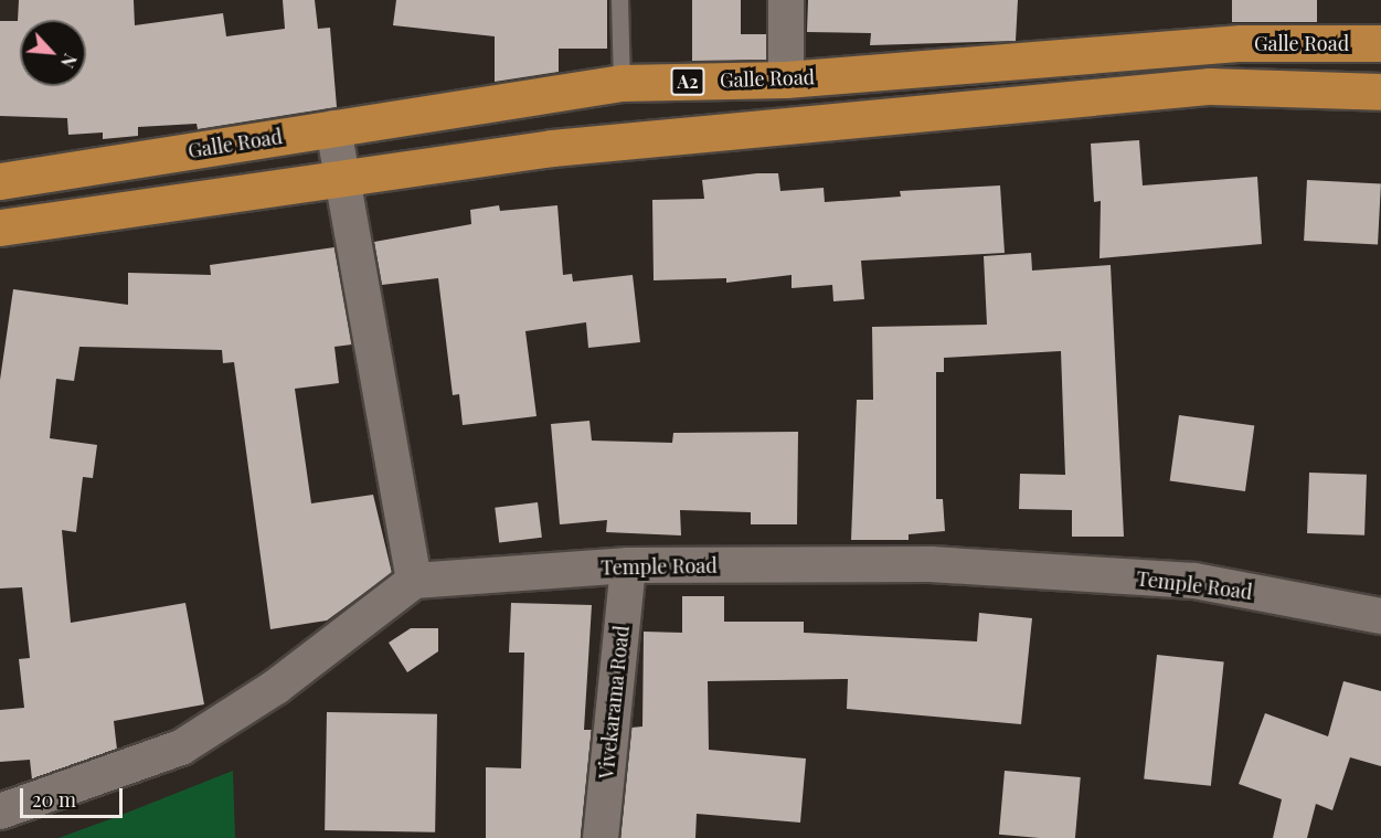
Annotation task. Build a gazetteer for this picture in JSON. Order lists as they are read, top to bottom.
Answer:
{
  "streets": {
    "highway": ["Galle Road", "A2"],
    "street": ["Temple Road", "Vivekarama Road"]
  },
  "crossings": [
    ["Temple Road", "Vivekarama Road"]
  ],
  "scale_bar": "20 m",
  "north": "bottom right"
}
